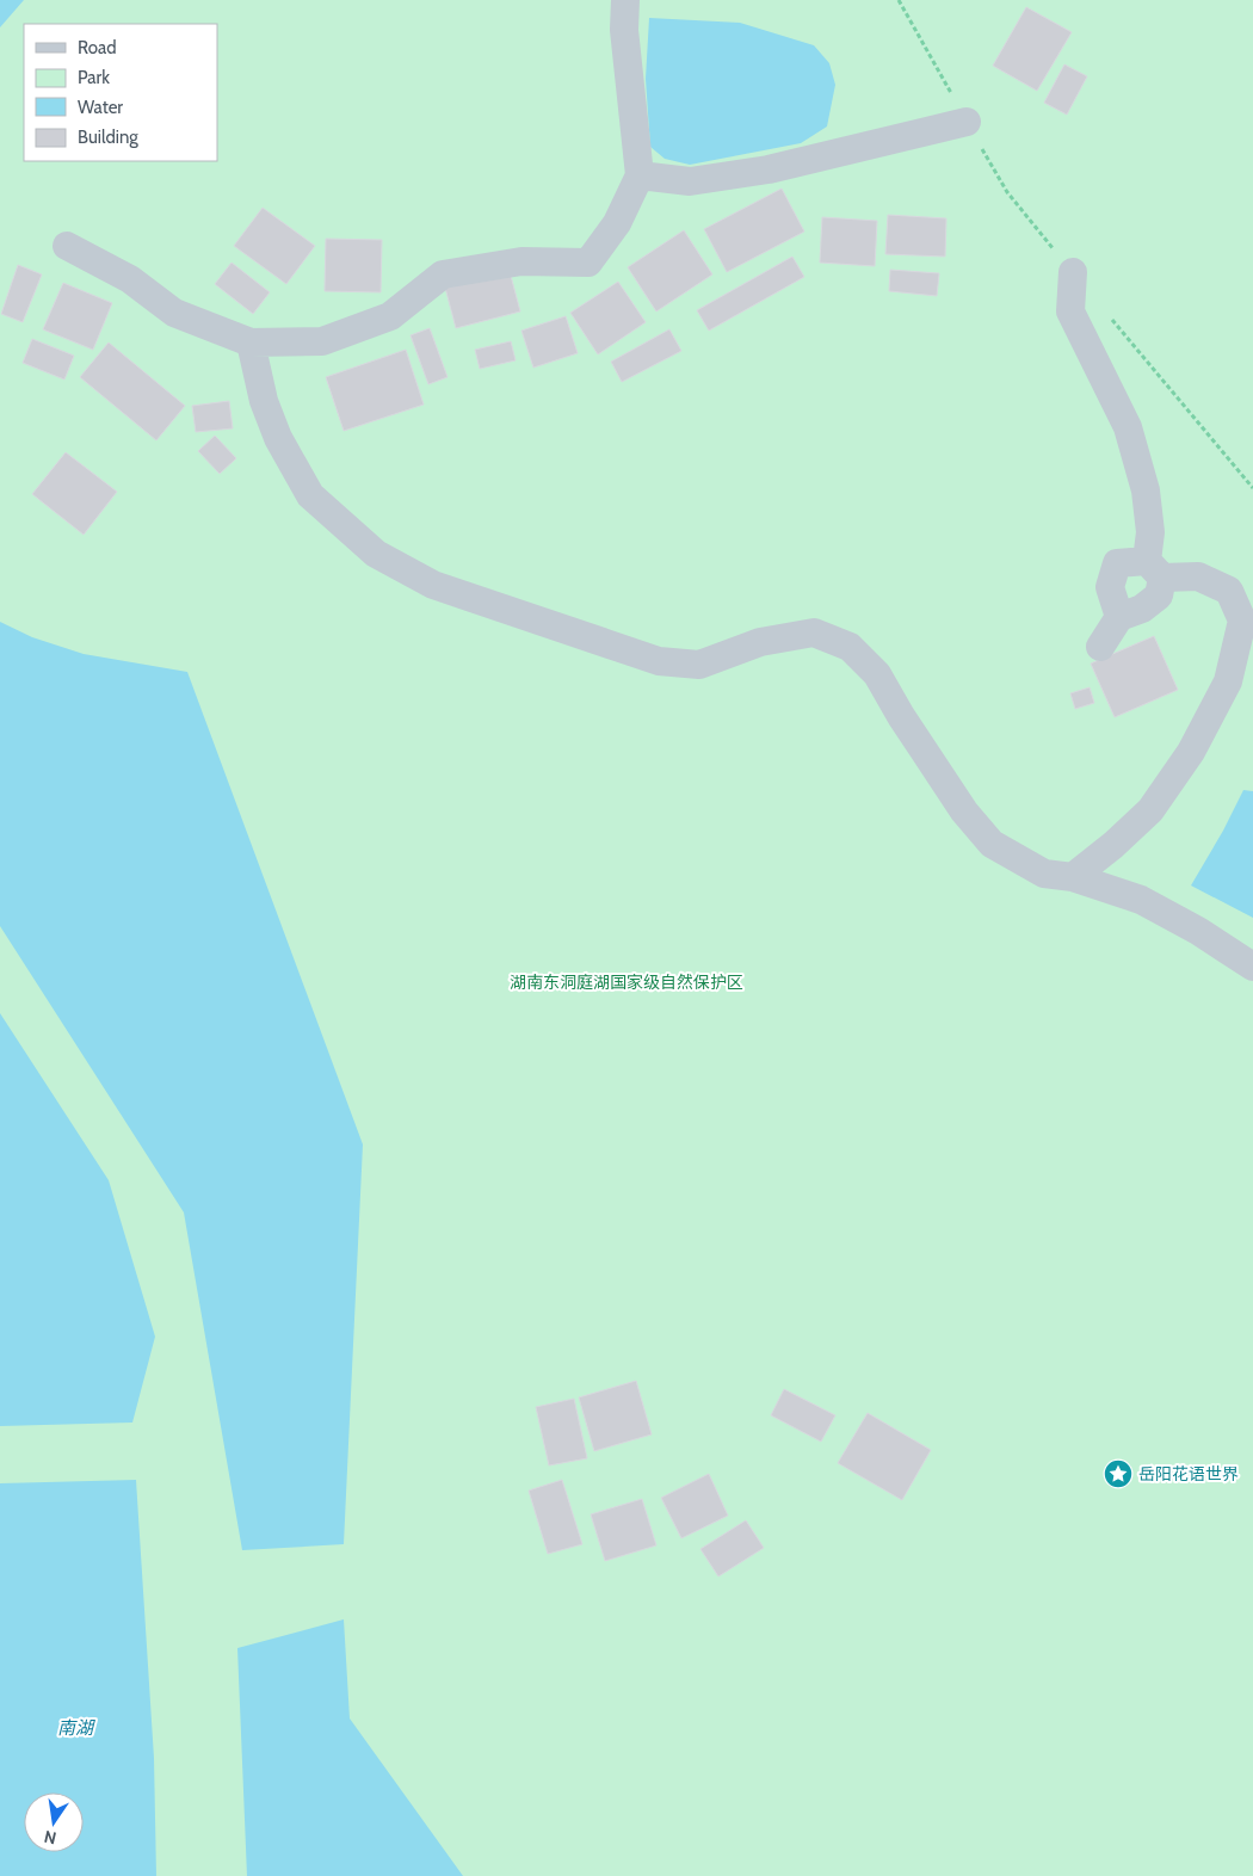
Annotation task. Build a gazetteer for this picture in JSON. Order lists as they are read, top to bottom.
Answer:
{
  "water": ["南湖"],
  "parks": ["湖南东洞庭湖国家级自然保护区"],
  "places": {
    "place": ["岳阳花语世界"]
  },
  "legend": [
    "Road",
    "Park",
    "Water",
    "Building"
  ],
  "north": "bottom"
}
